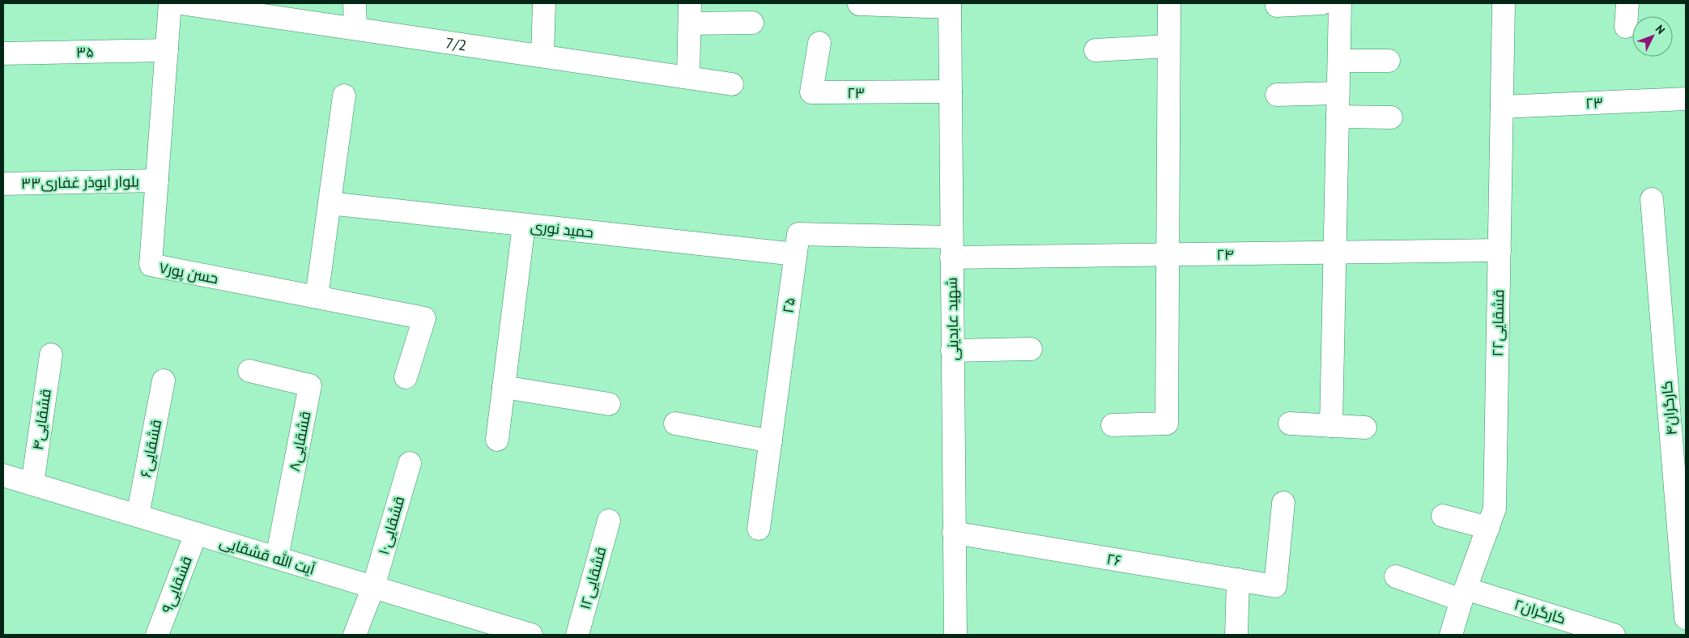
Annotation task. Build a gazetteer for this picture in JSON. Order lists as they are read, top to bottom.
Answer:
{
  "streets": {
    "street": [
      "7/2",
      "۳۵",
      "۲۳",
      "بلوار ابوذر غفاری۳۳",
      "حمید نوری",
      "۲۴",
      "حسن پور۷",
      "۲۵",
      "شهید عابدینی",
      "۲۲قشقایی",
      "کارگران۴",
      "۴قشقایی",
      "۸قشقایی",
      "۶قشقایی",
      "۱۰قشقایی",
      "آیت الله قشقایی",
      "۲۶",
      "قشقایی۱۲",
      "۹قشقایی",
      "کارگران۲"
    ]
  },
  "crossings": [
    ["۳۵", "حسن پور۷"],
    ["۲۳", "شهید عابدینی"],
    ["۲۳", "۲۲قشقایی"],
    ["بلوار ابوذر غفاری۳۳", "حسن پور۷"],
    ["حمید نوری", "۲۵"],
    ["۲۴", "۲۵"],
    ["۲۴", "شهید عابدینی"],
    ["۲۴", "۲۲قشقایی"],
    ["۲۵", "شهید عابدینی"],
    ["شهید عابدینی", "۲۶"],
    ["۲۲قشقایی", "کارگران۲"],
    ["۴قشقایی", "آیت الله قشقایی"],
    ["۸قشقایی", "آیت الله قشقایی"],
    ["۶قشقایی", "آیت الله قشقایی"],
    ["۱۰قشقایی", "آیت الله قشقایی"],
    ["آیت الله قشقایی", "۹قشقایی"]
  ],
  "north": "top right"
}
